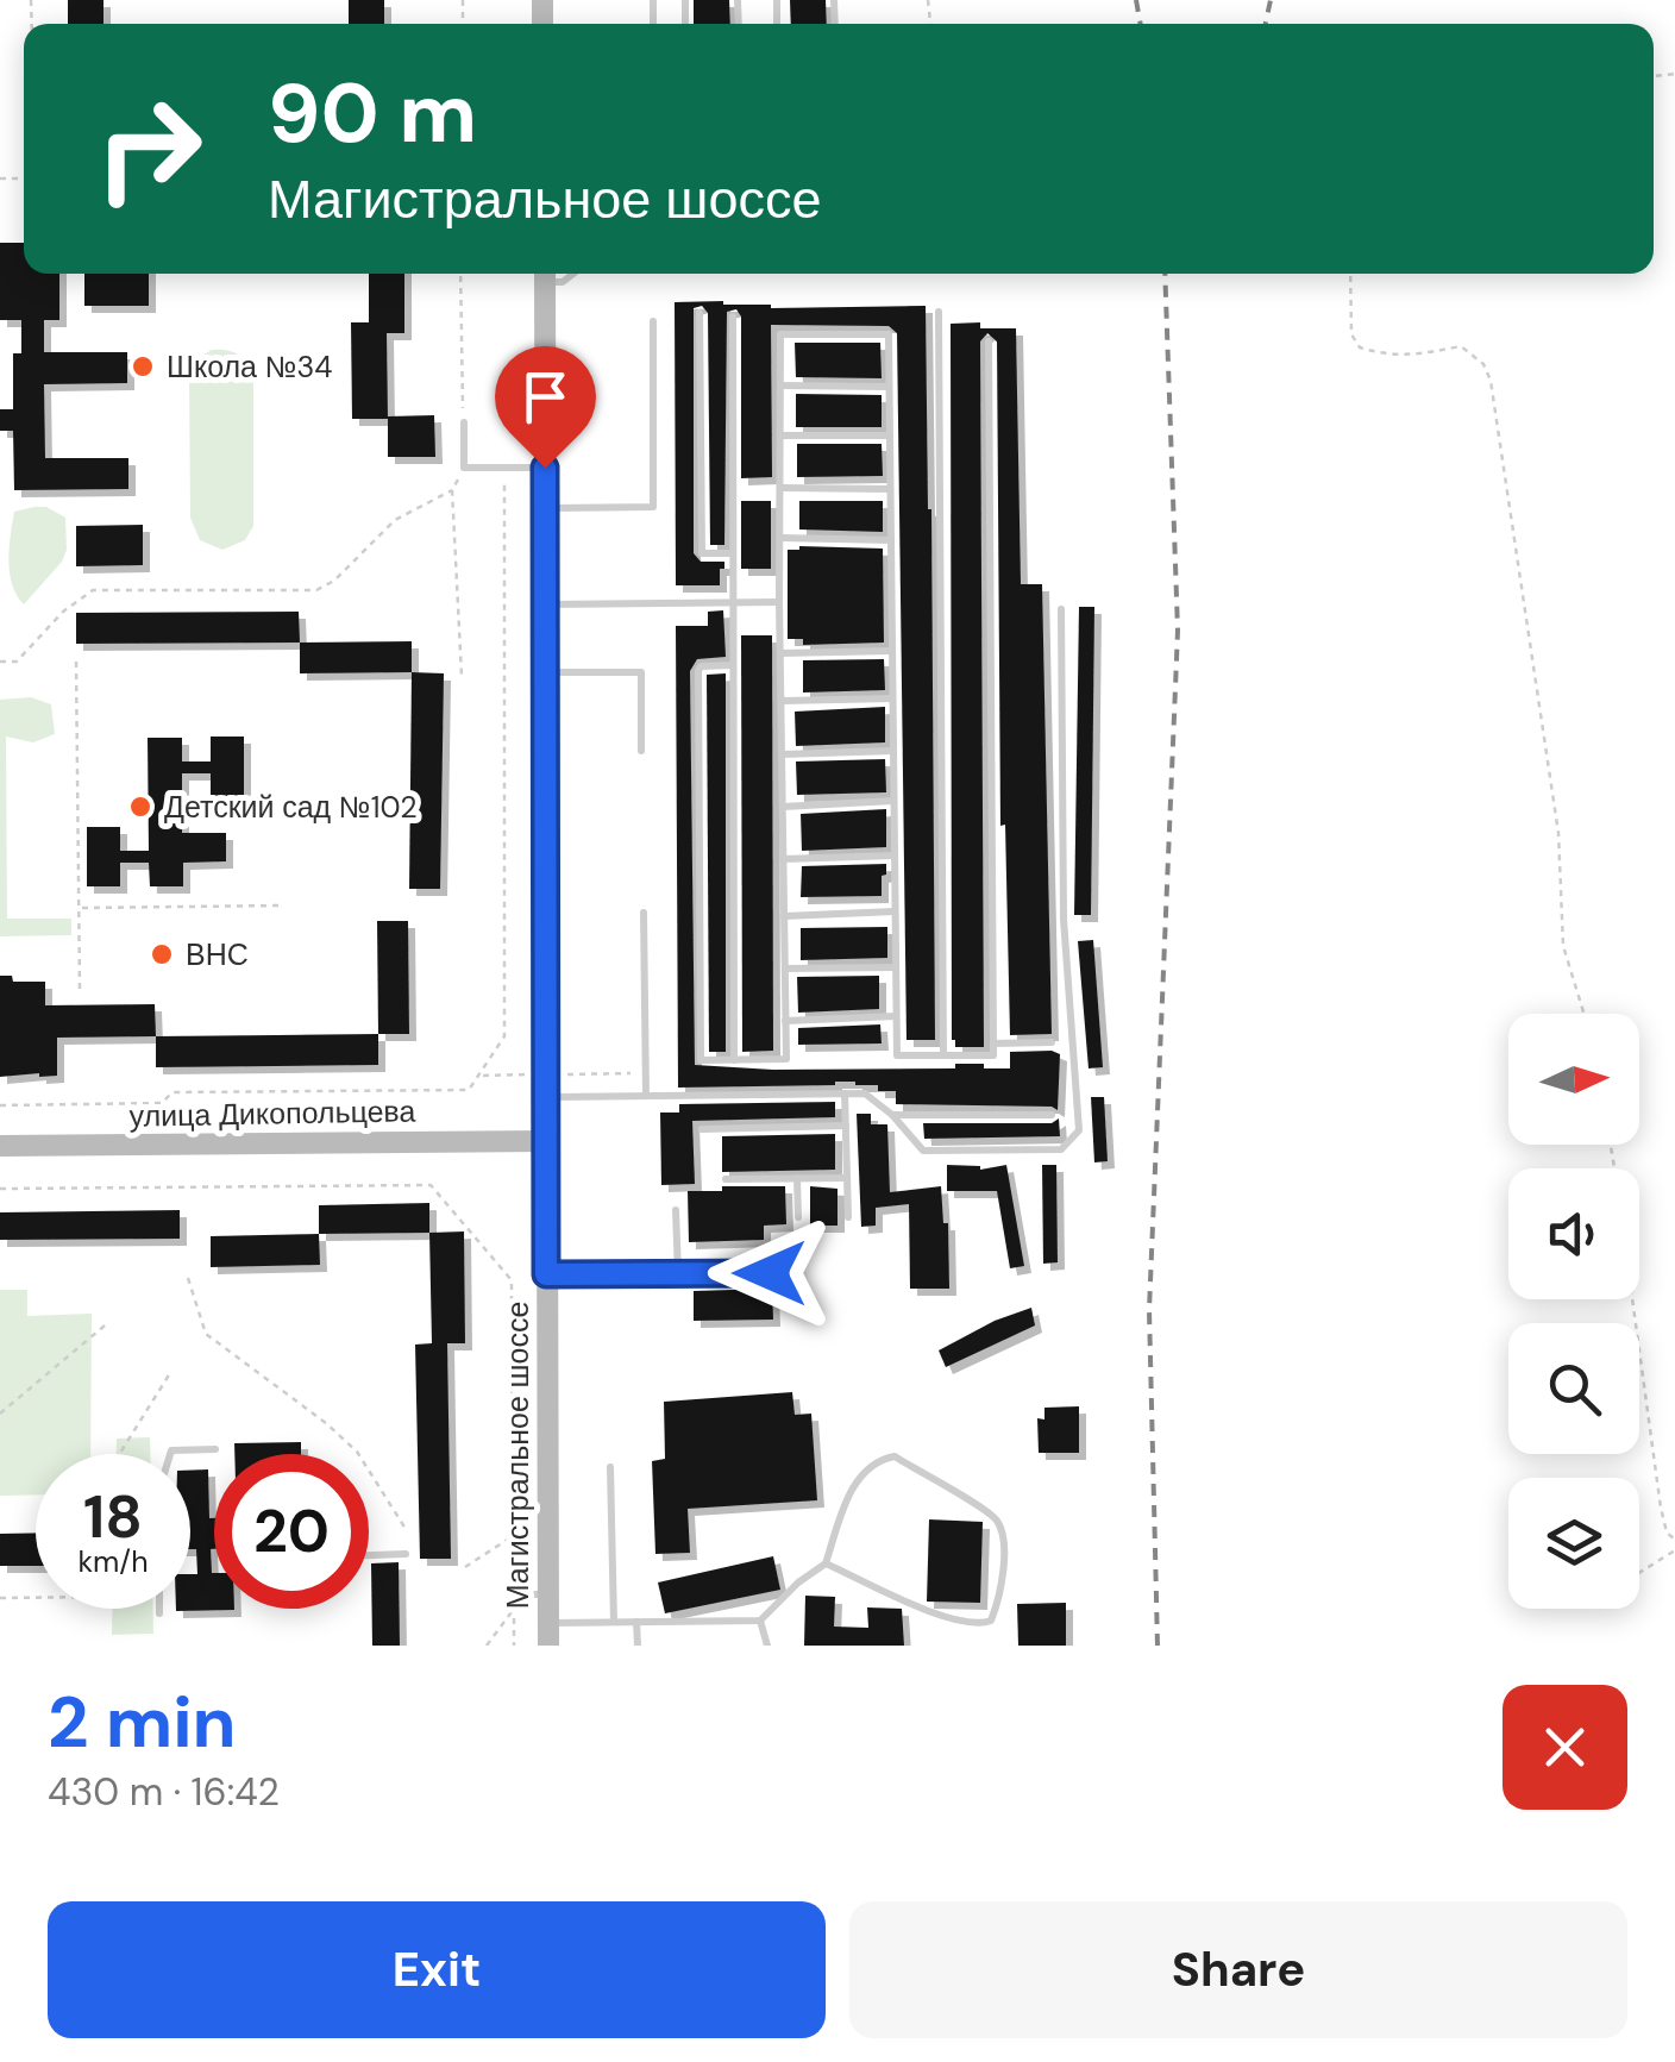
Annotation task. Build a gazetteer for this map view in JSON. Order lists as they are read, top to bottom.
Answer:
{
  "streets": {
    "main road": ["улица Дикопольцева", "Магистральное шоссе"]
  },
  "crossings": [
    ["улица Дикопольцева", "Магистральное шоссе"]
  ],
  "places": ["Школа №34", "Детский сад №102", "ВНС"],
  "north": "right",
  "page": {
    "turn": ["90 m", "Магистральное шоссе"],
    "speed": "18 km/h",
    "limit": "20",
    "heading": ["2 min", "430 m · 16:42"],
    "buttons": ["Exit", "Share"]
  }
}
